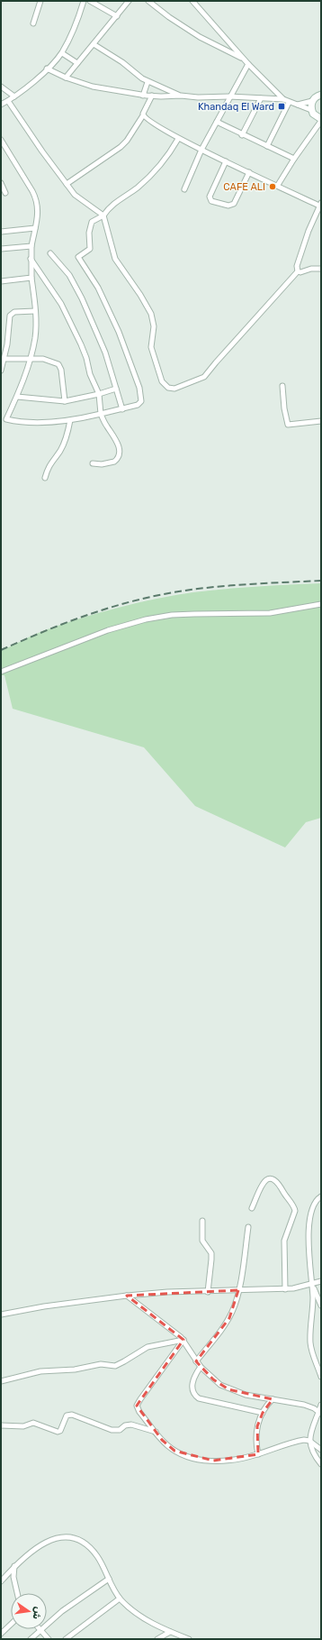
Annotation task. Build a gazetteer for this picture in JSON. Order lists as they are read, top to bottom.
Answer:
{
  "places": {
    "transit": ["Khandaq El Ward"],
    "other": ["CAFE ALI"]
  },
  "north": "right"
}
